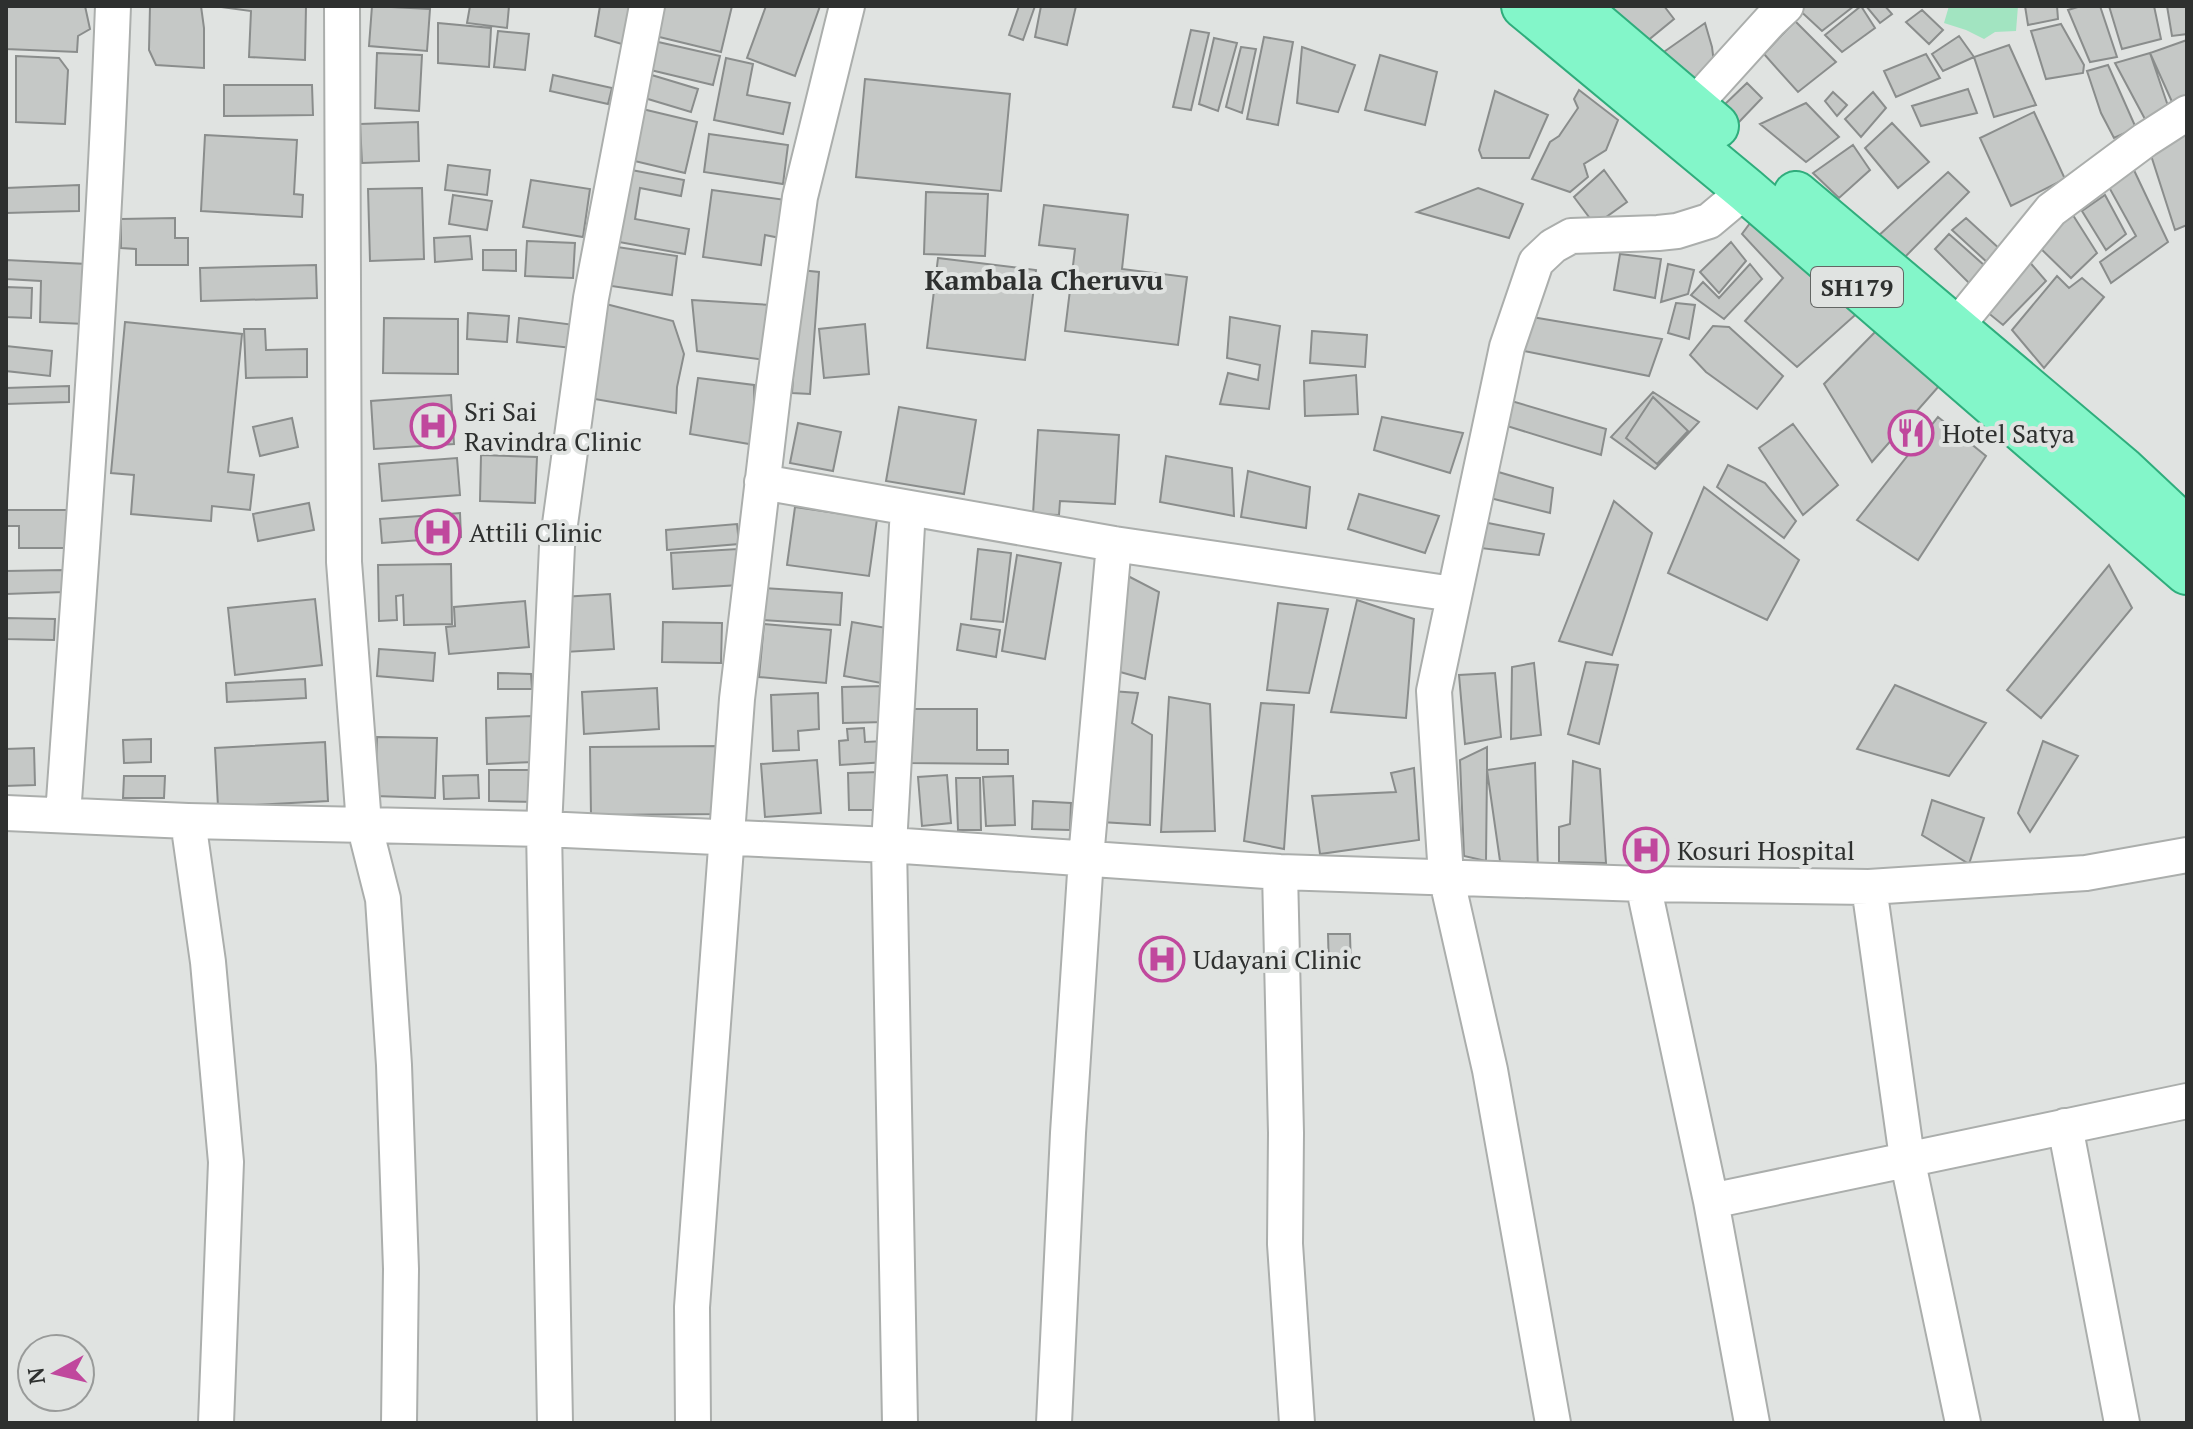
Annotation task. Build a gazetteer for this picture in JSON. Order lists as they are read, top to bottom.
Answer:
{
  "streets": {
    "main road": ["SH179"]
  },
  "districts": ["Kambala Cheruvu"],
  "places": {
    "hospital": [
      "Sri Sai Ravindra Clinic",
      "Attili Clinic",
      "Kosuri Hospital",
      "Udayani Clinic"
    ],
    "restaurant": ["Hotel Satya"]
  },
  "north": "left"
}
